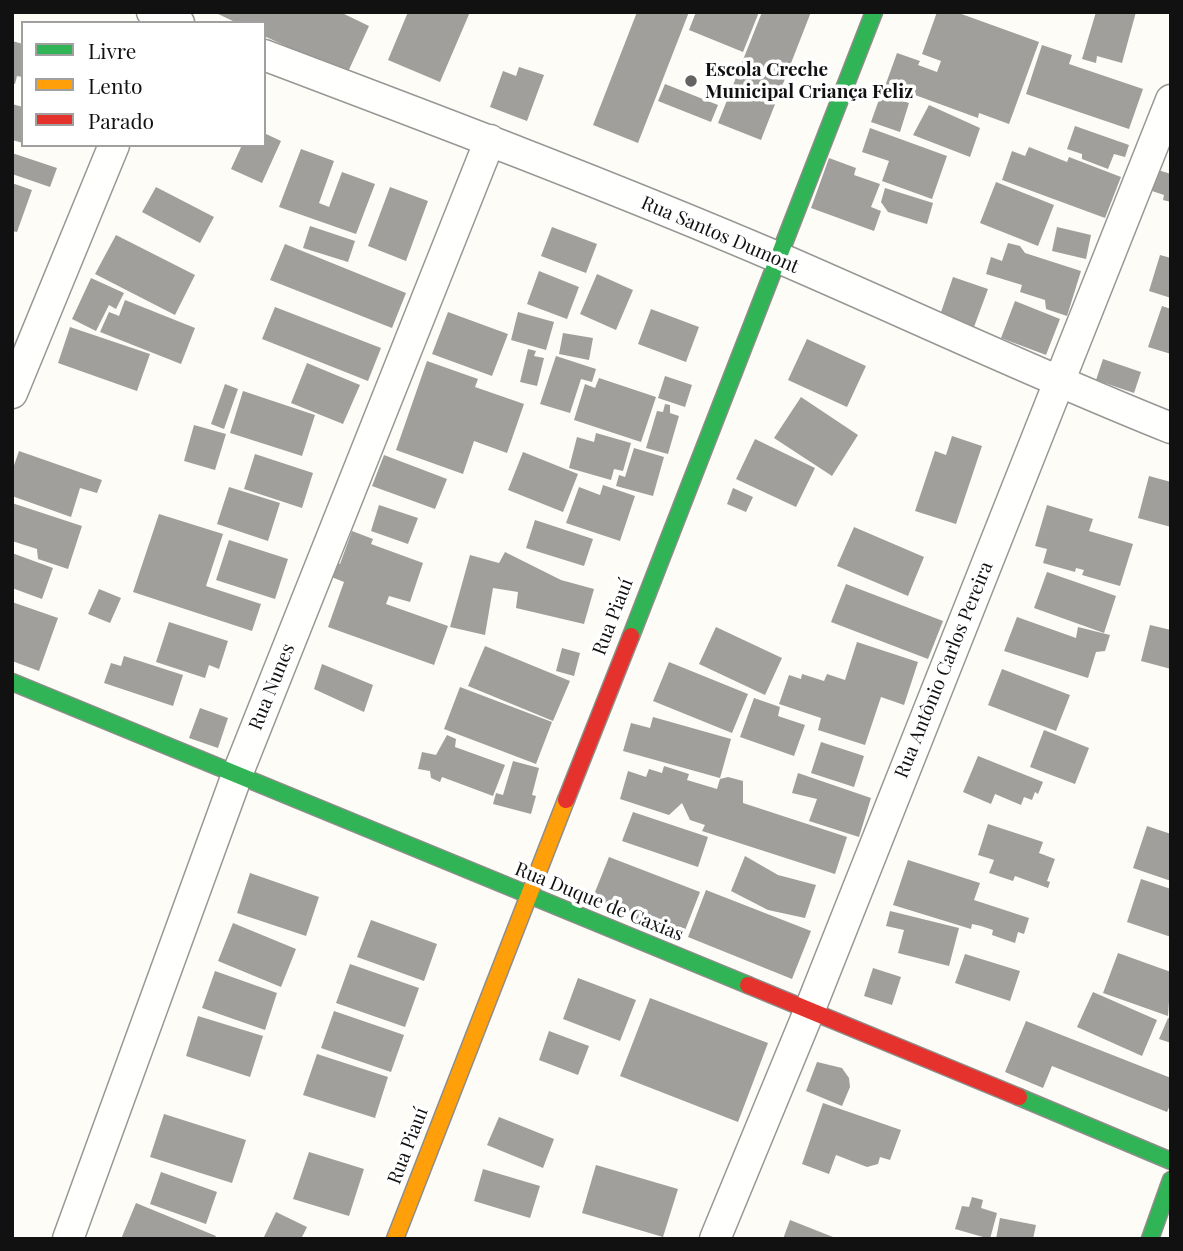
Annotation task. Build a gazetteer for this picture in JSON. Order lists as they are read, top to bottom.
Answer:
{
  "streets": {
    "street": [
      "Rua Santos Dumont",
      "Rua Piauí",
      "Rua Antônio Carlos Pereira",
      "Rua Nunes",
      "Rua Duque de Caxias"
    ]
  },
  "crossings": [
    ["Rua Santos Dumont", "Rua Piauí"],
    ["Rua Santos Dumont", "Rua Antônio Carlos Pereira"],
    ["Rua Santos Dumont", "Rua Nunes"],
    ["Rua Piauí", "Rua Duque de Caxias"],
    ["Rua Antônio Carlos Pereira", "Rua Duque de Caxias"],
    ["Rua Nunes", "Rua Duque de Caxias"]
  ],
  "places": ["Escola Creche Municipal Criança Feliz"],
  "legend": ["Livre", "Lento", "Parado"]
}
